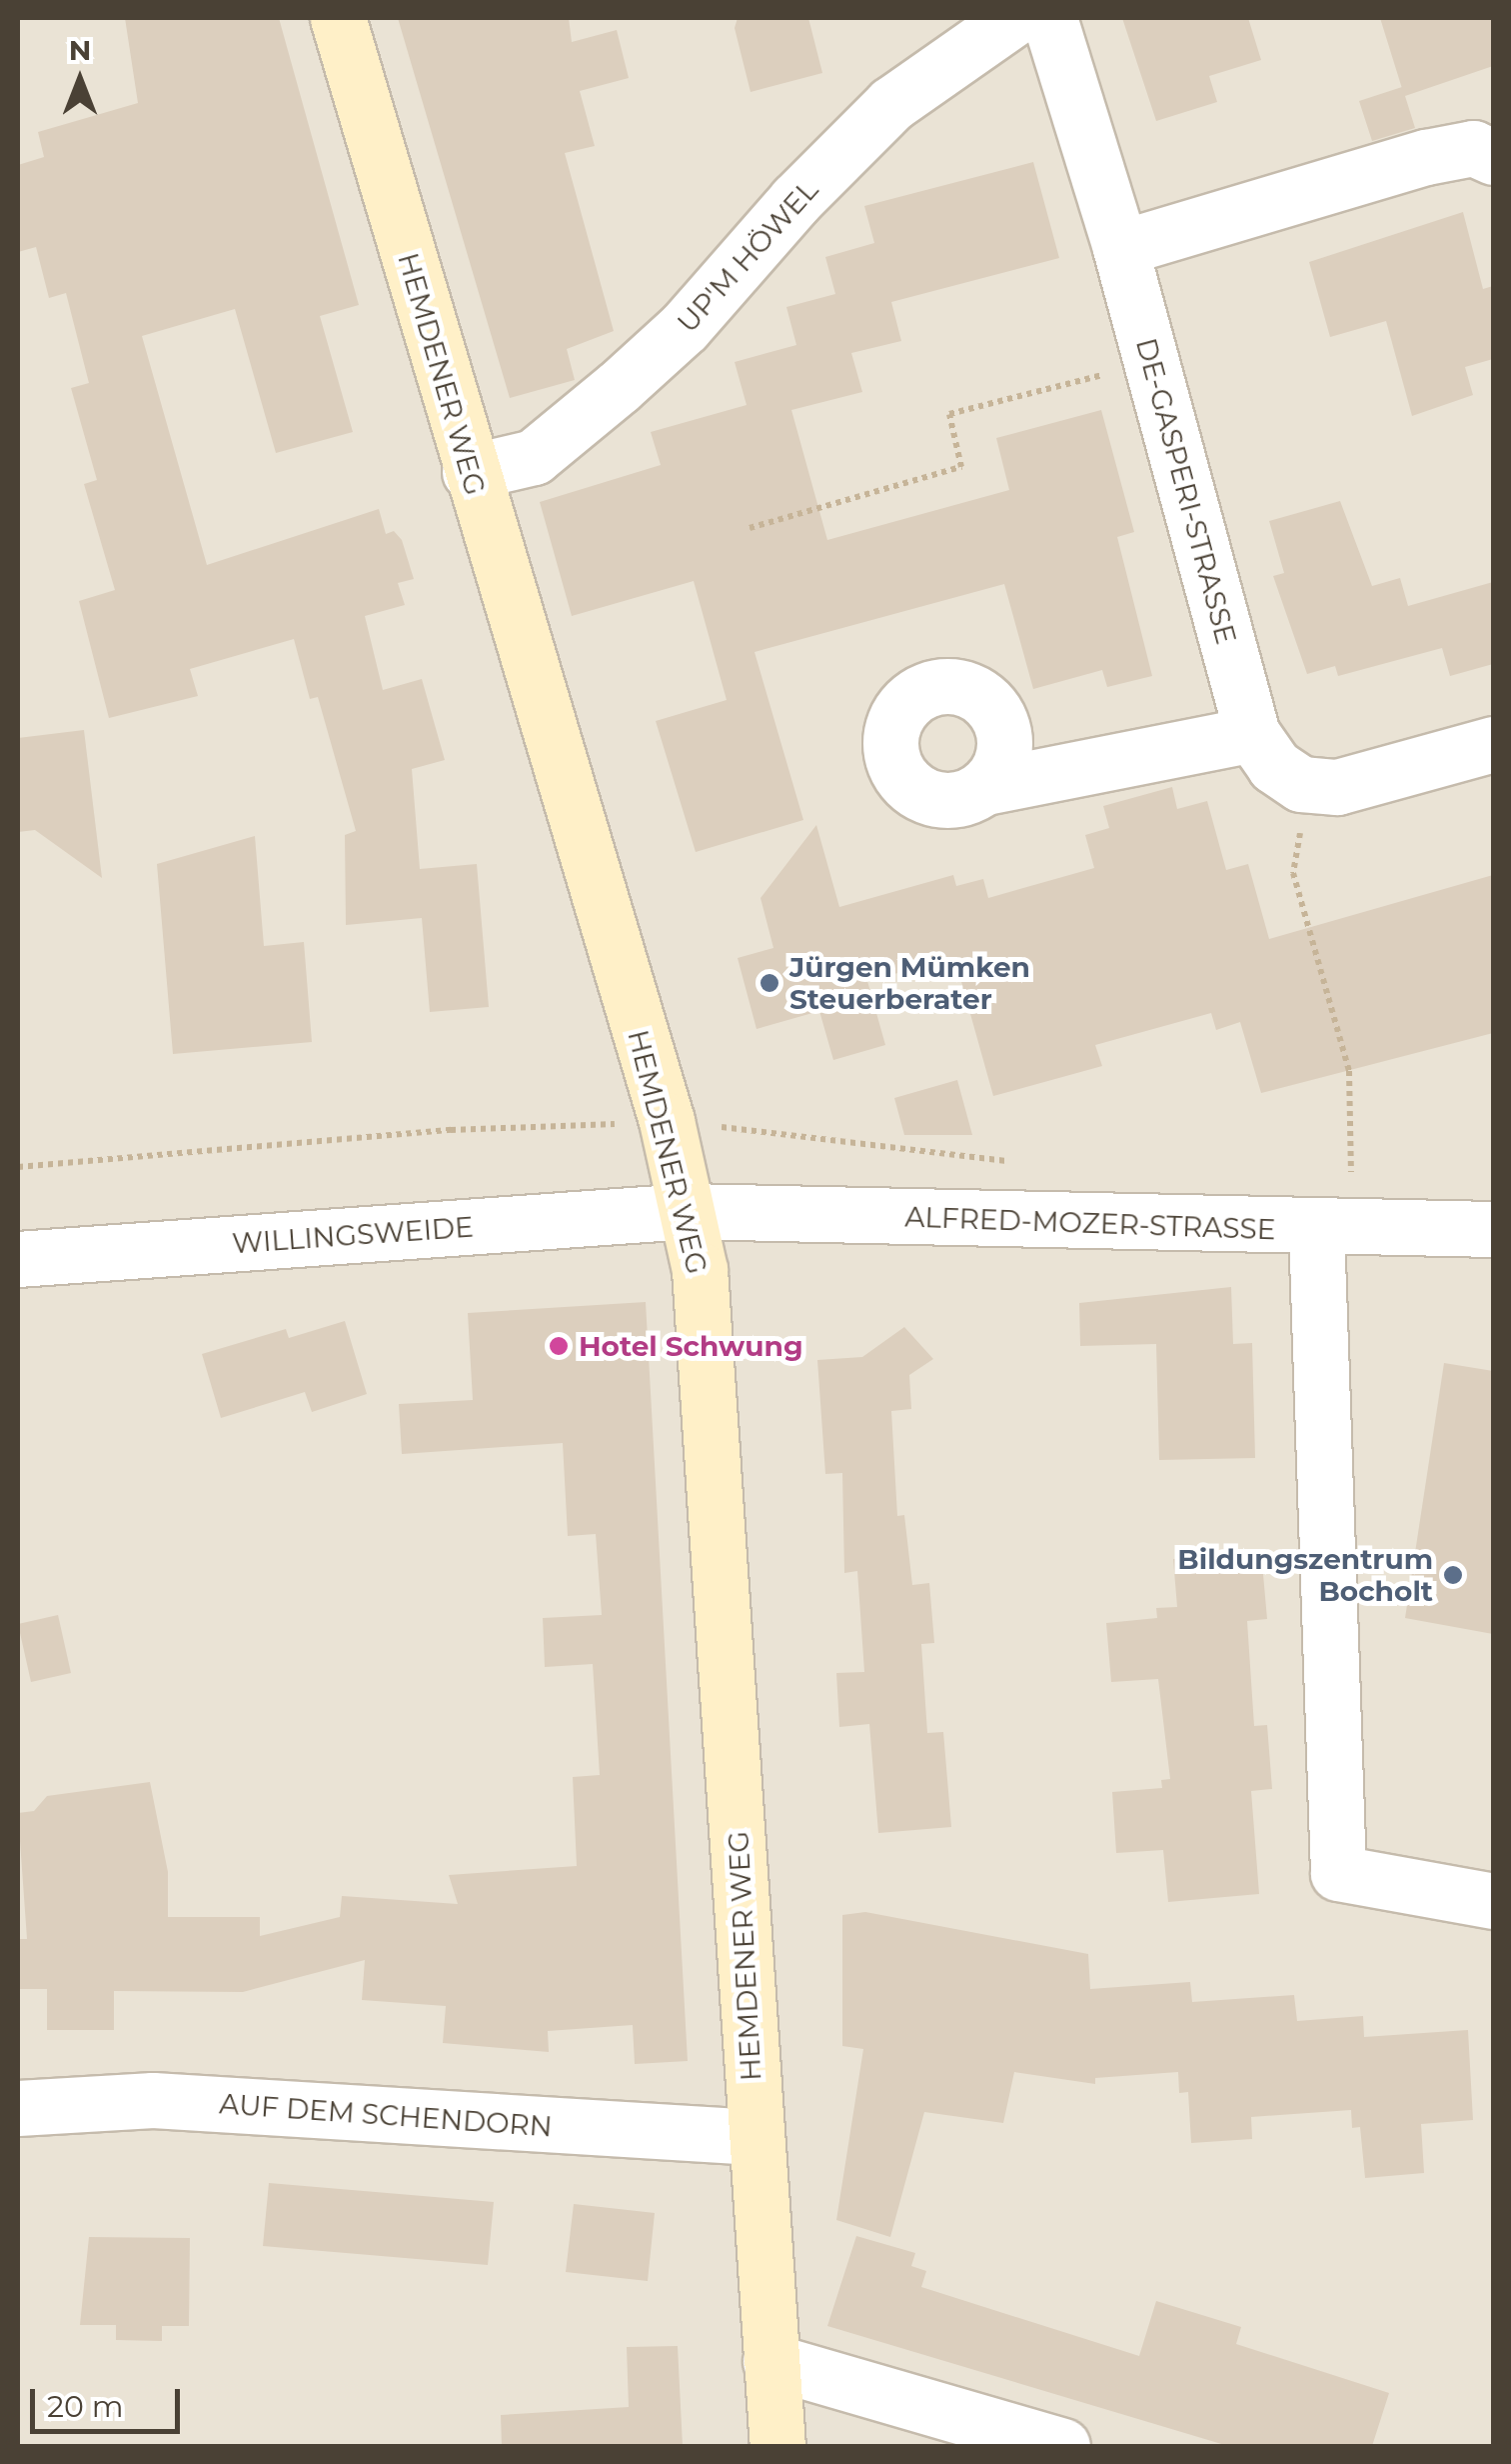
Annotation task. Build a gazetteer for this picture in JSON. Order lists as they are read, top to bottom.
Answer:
{
  "streets": {
    "street": [
      "UP'M HÖWEL",
      "HEMDENER WEG",
      "DE-GASPERI-STRASSE",
      "ALFRED-MOZER-STRASSE",
      "WILLINGSWEIDE",
      "AUF DEM SCHENDORN"
    ]
  },
  "crossings": [
    ["UP'M HÖWEL", "HEMDENER WEG"],
    ["HEMDENER WEG", "ALFRED-MOZER-STRASSE"],
    ["HEMDENER WEG", "WILLINGSWEIDE"],
    ["HEMDENER WEG", "AUF DEM SCHENDORN"],
    ["ALFRED-MOZER-STRASSE", "WILLINGSWEIDE"]
  ],
  "places": ["Jürgen Mümken Steuerberater", "Hotel Schwung", "Bildungszentrum Bocholt"],
  "scale_bar": "20 m",
  "north": "top"
}
